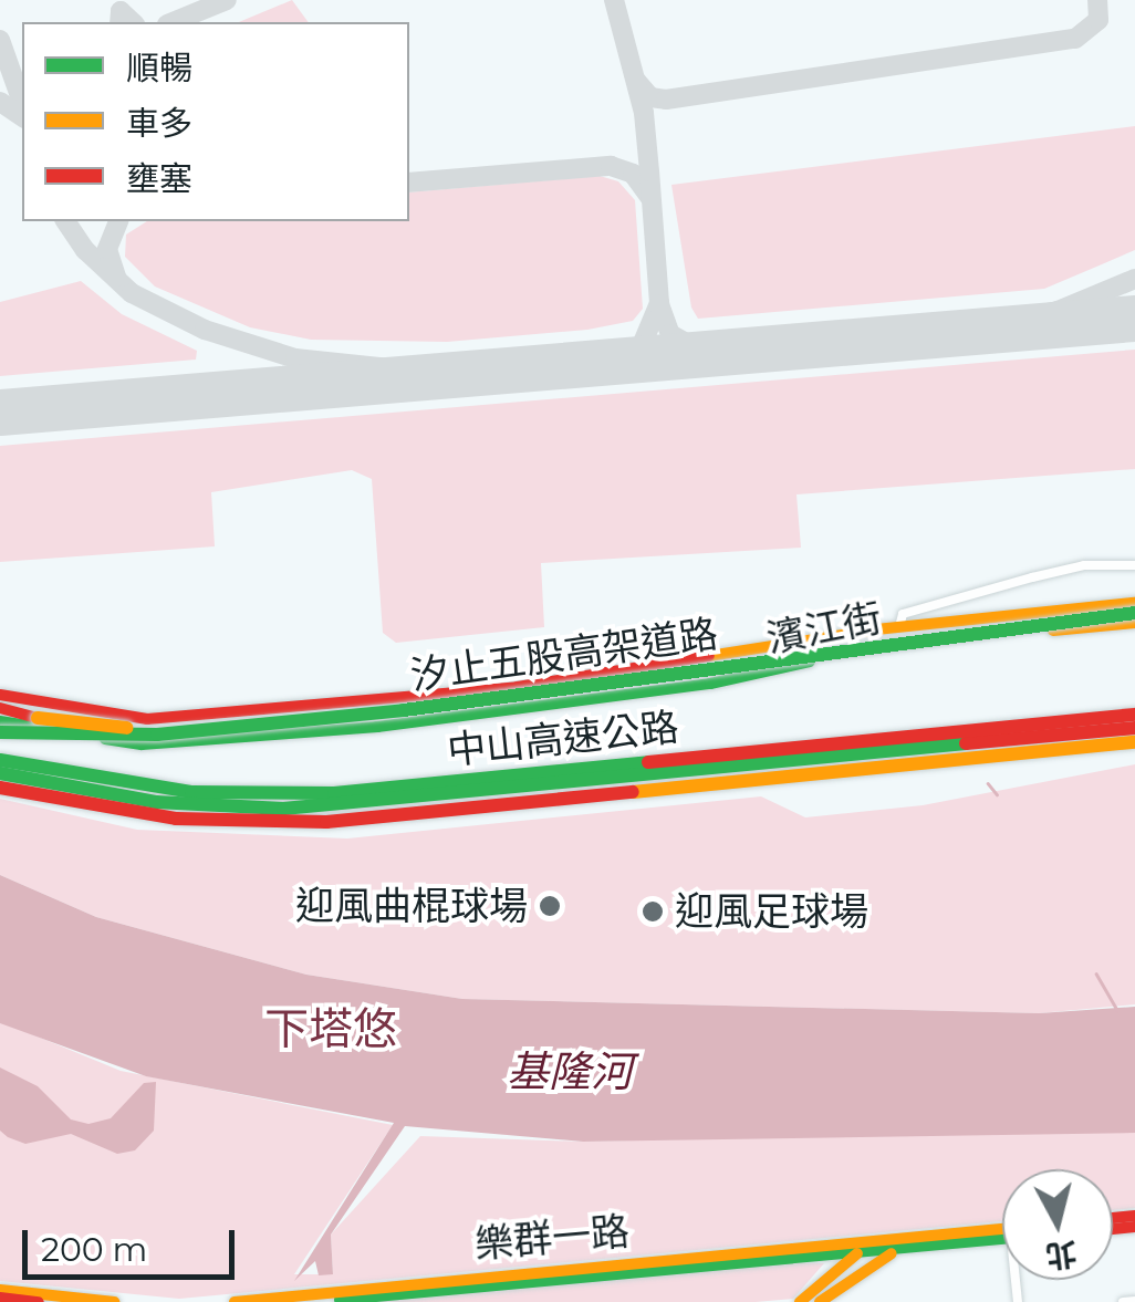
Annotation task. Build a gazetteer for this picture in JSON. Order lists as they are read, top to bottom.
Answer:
{
  "streets": {
    "main road": [
      "濱江街",
      "汐止五股高架道路",
      "中山高速公路",
      "樂群一路"
    ]
  },
  "districts": ["下塔悠"],
  "water": ["基隆河"],
  "places": ["迎風曲棍球場", "迎風足球場"],
  "legend": ["順暢", "車多", "壅塞"],
  "scale_bar": "200 m",
  "north": "bottom"
}
